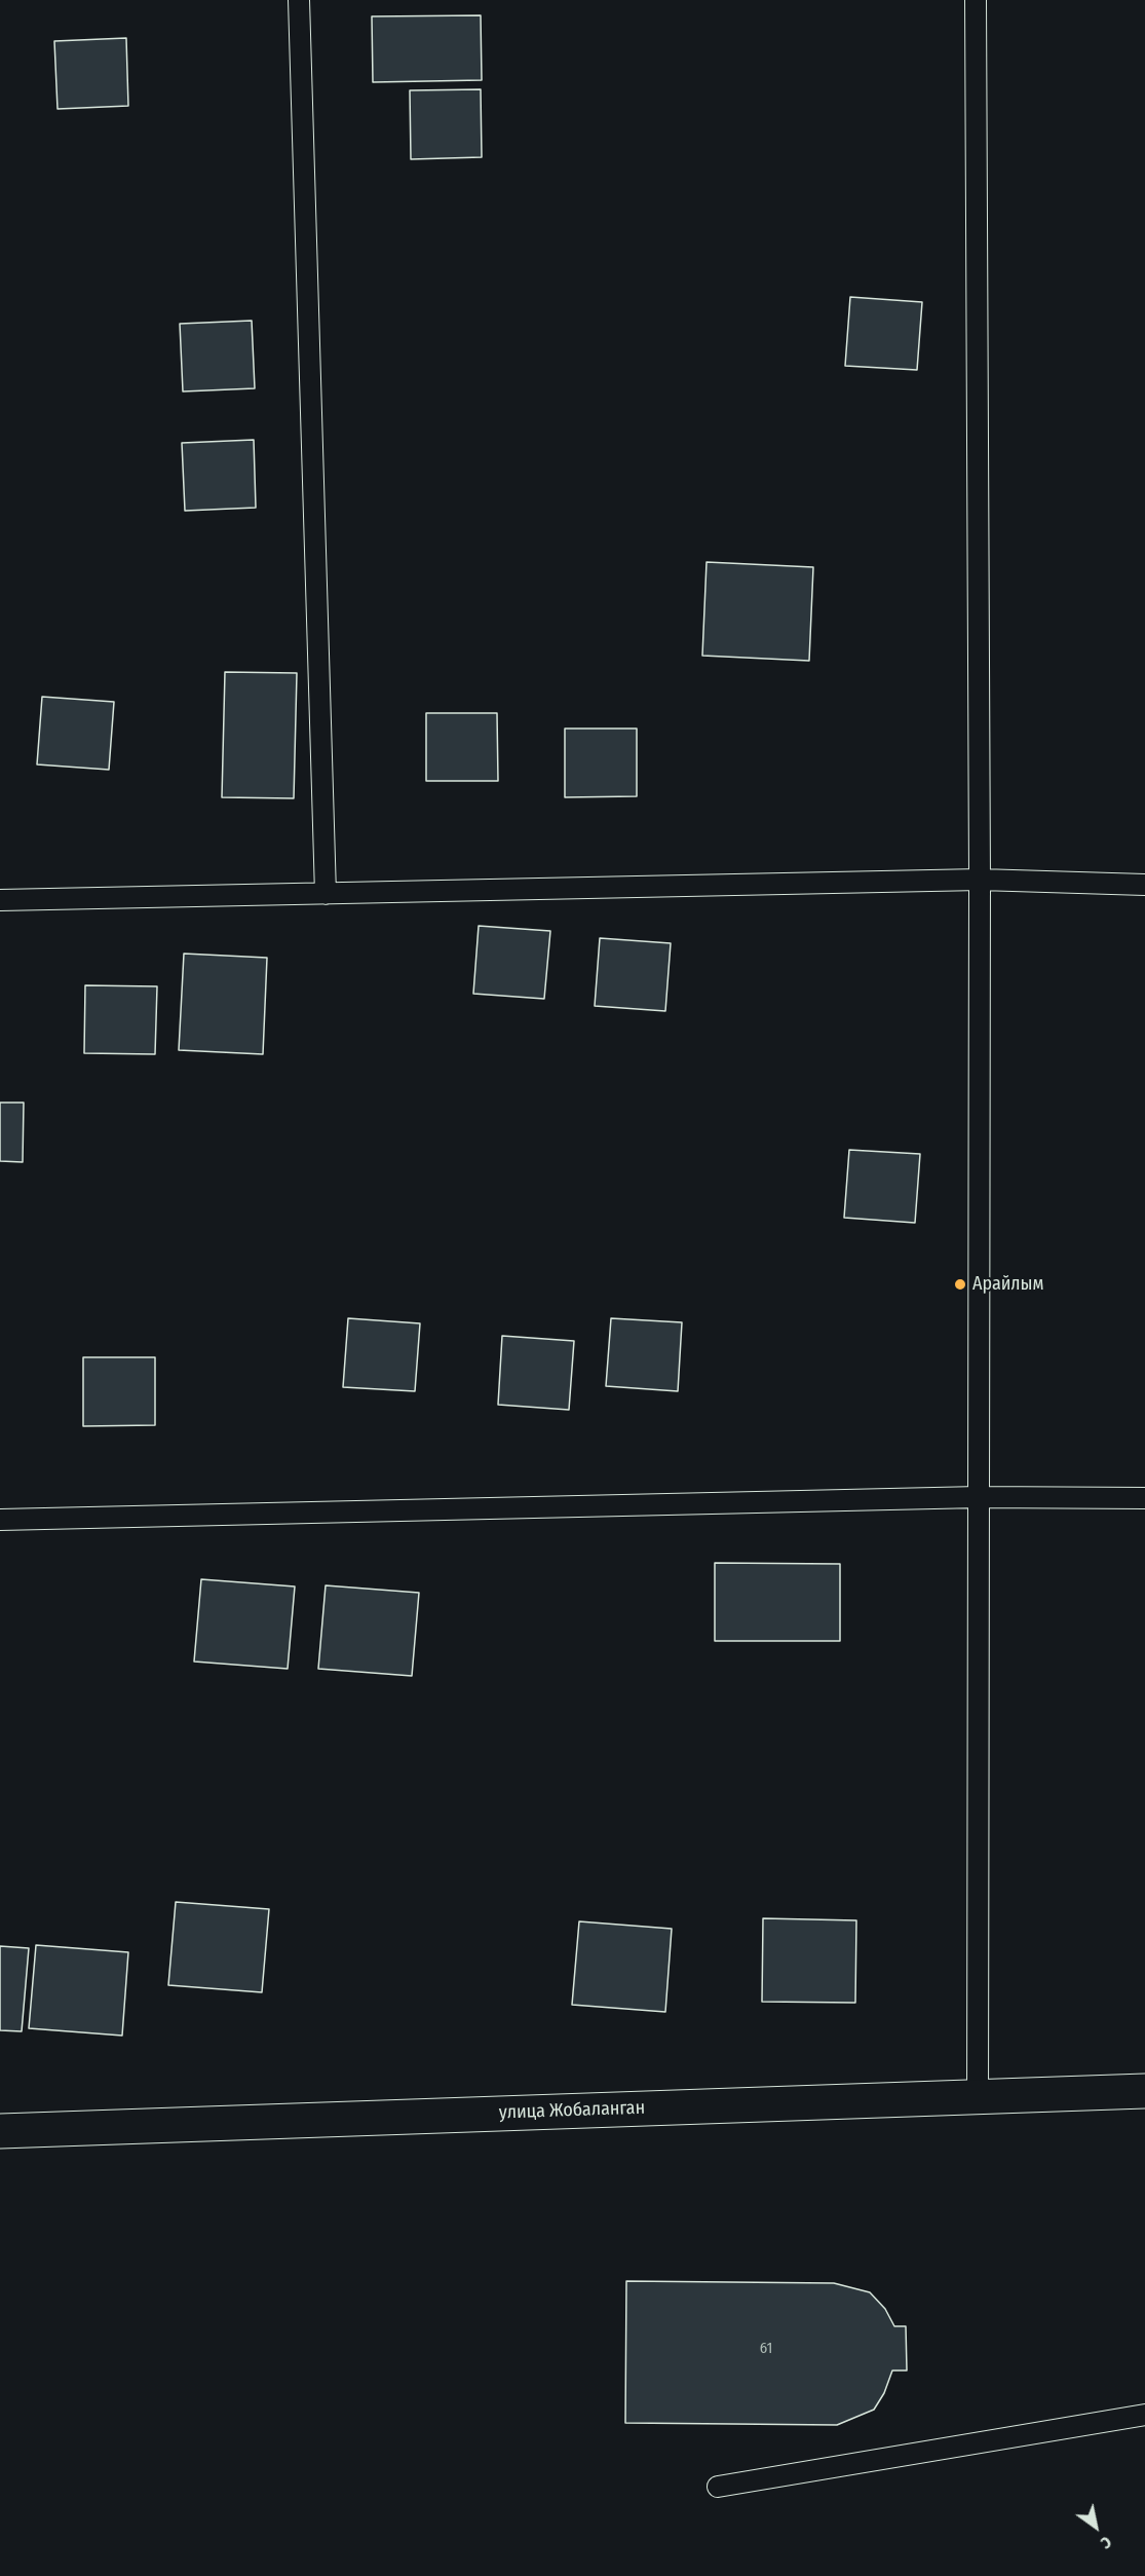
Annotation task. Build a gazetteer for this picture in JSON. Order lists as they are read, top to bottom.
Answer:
{
  "streets": {
    "street": ["улица Жобаланган"]
  },
  "places": ["Арайлым"],
  "house_numbers": ["61"],
  "north": "bottom right"
}
